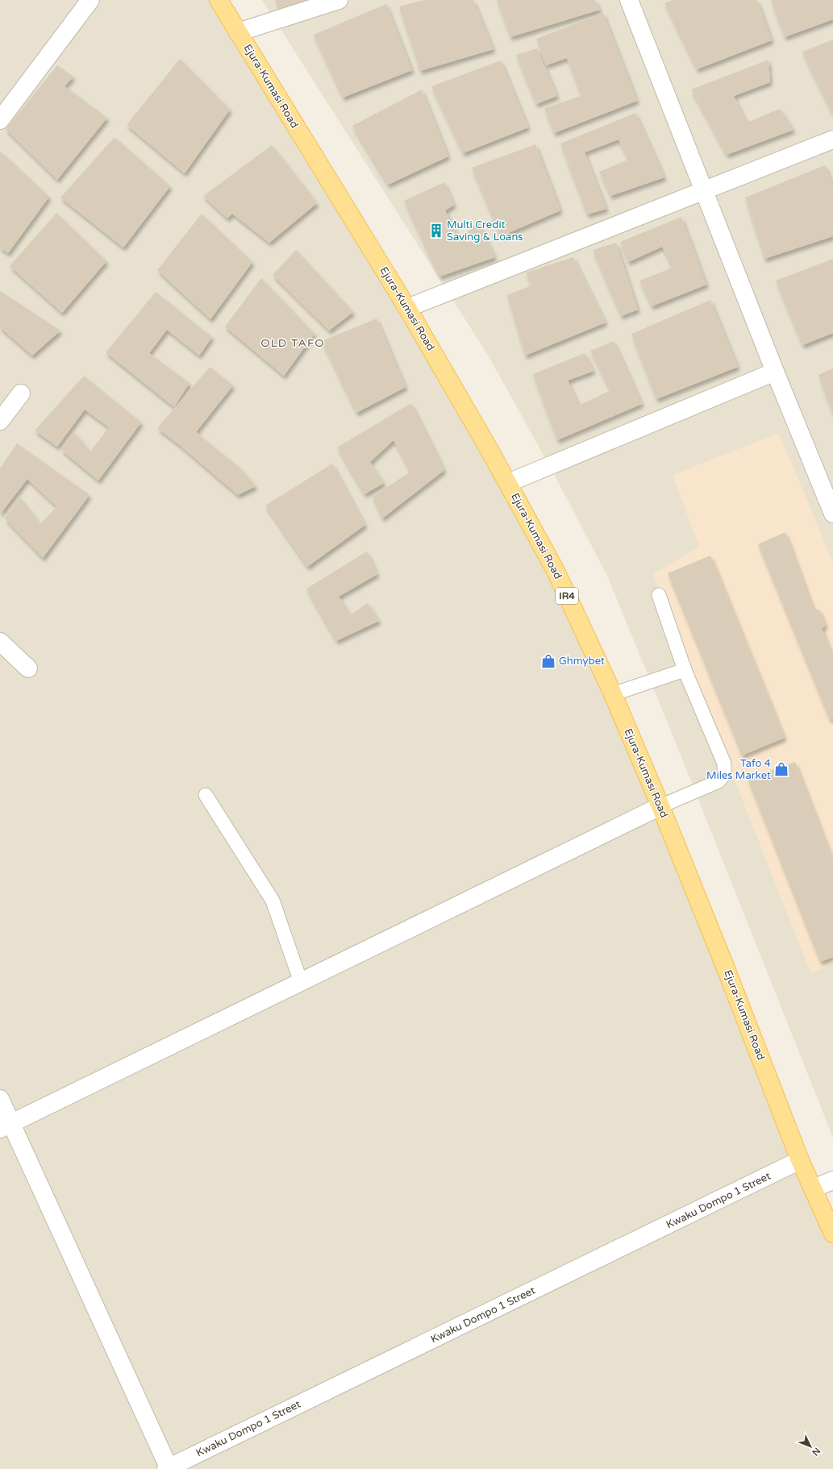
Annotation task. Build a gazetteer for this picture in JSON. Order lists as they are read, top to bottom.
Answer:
{
  "streets": {
    "main road": ["Ejura-Kumasi Road", "IR4"],
    "street": ["Kwaku Dompo 1 Street"]
  },
  "crossings": [
    ["Ejura-Kumasi Road", "Kwaku Dompo 1 Street"]
  ],
  "districts": ["OLD TAFO"],
  "places": {
    "building": ["Multi Credit Saving & Loans"],
    "shop": ["Ghmybet", "Tafo 4 Miles Market"]
  },
  "north": "bottom right"
}
